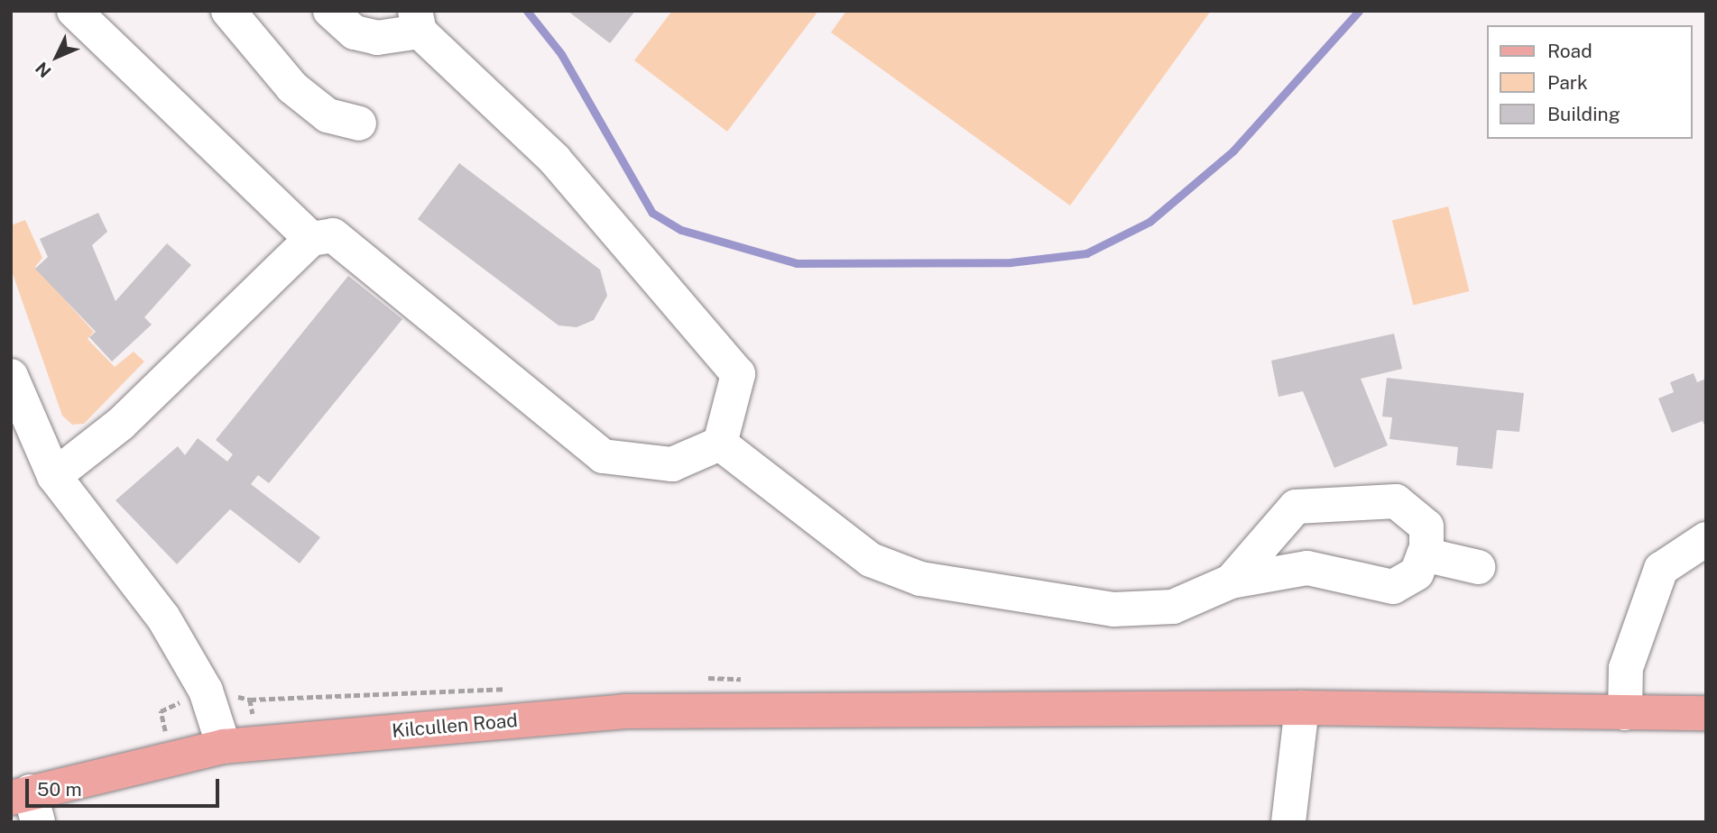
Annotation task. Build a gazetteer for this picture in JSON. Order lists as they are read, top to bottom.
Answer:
{
  "streets": {
    "main road": ["Kilcullen Road"]
  },
  "legend": ["Road", "Park", "Building"],
  "scale_bar": "50 m",
  "north": "bottom left"
}
